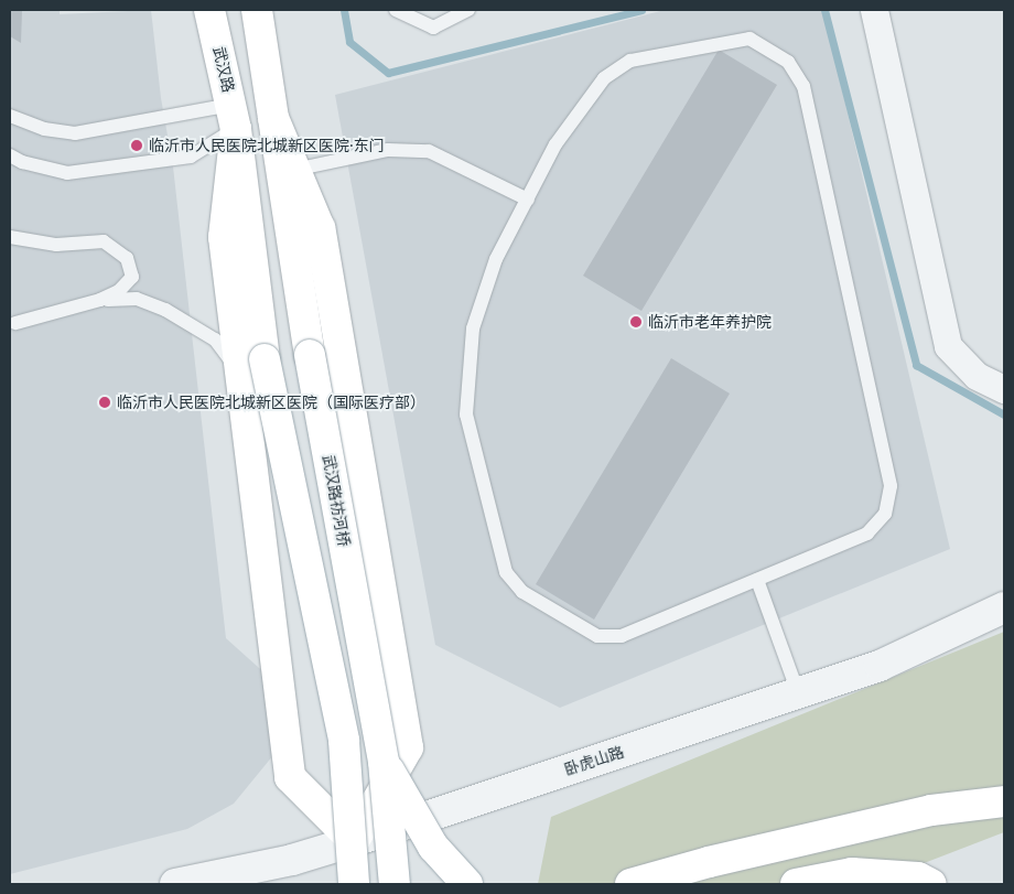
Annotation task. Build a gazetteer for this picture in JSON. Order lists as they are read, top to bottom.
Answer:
{
  "streets": {
    "main road": ["武汉路", "武汉路祊河桥"],
    "street": ["卧虎山路"]
  },
  "places": ["临沂市人民医院北城新区医院·东门", "临沂市老年养护院", "临沂市人民医院北城新区医院（国际医疗部）"]
}
